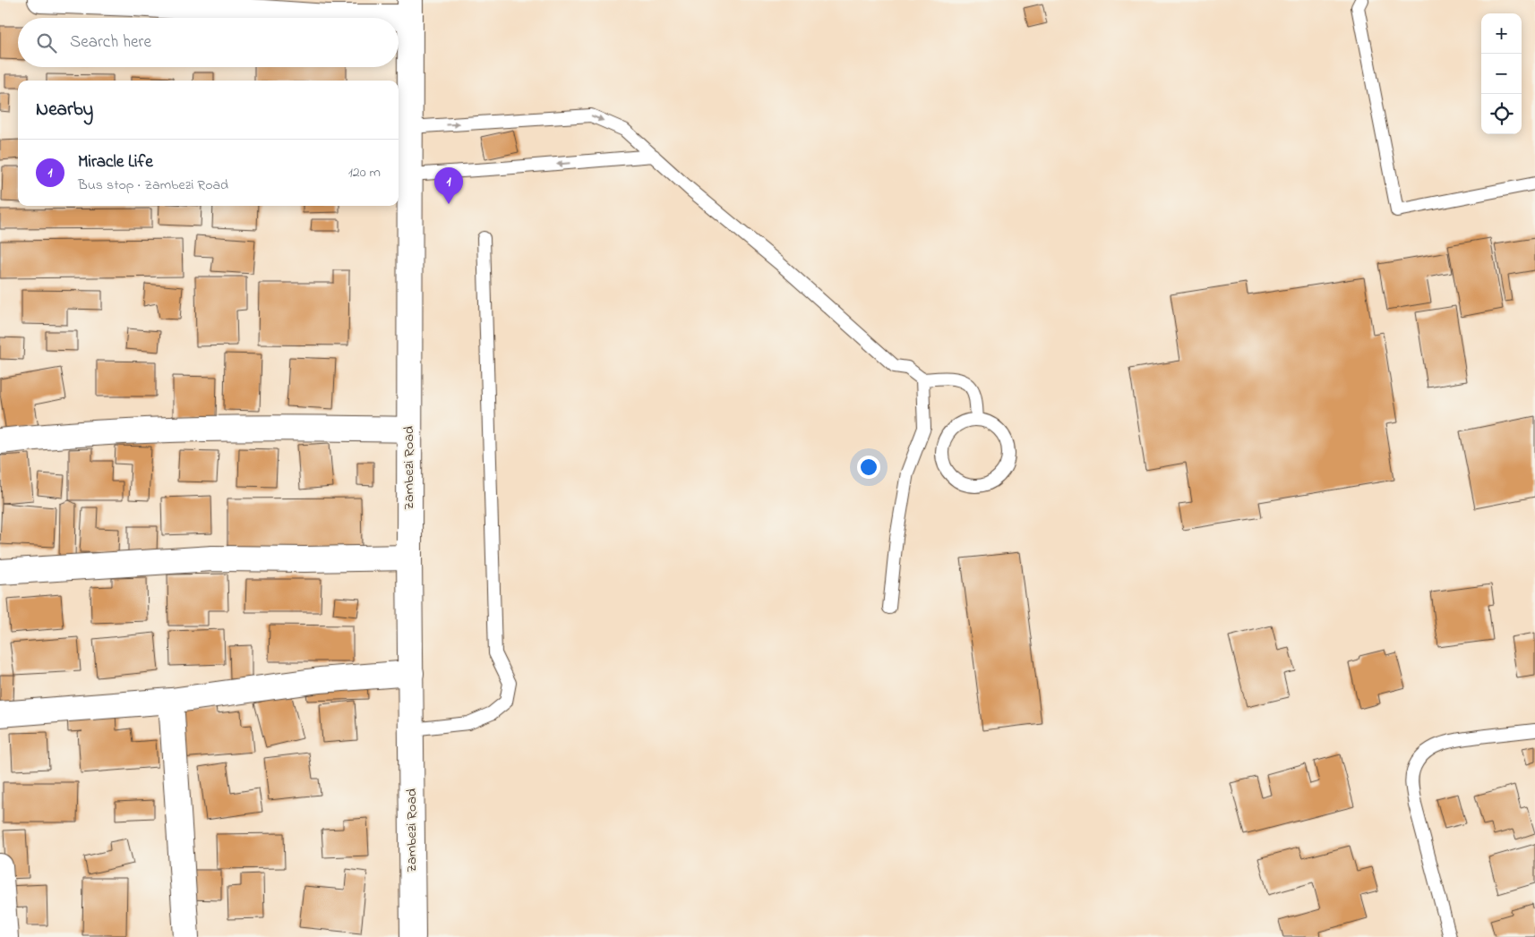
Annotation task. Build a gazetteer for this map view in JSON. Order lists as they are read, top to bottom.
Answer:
{
  "streets": {
    "street": ["Zambezi Road"]
  },
  "page": {
    "map_buttons": ["+", "−"],
    "search": "Search here",
    "heading": "Nearby",
    "list": [
      {
        "mark": "1",
        "name": "Miracle Life",
        "note": "Bus stop · Zambezi Road",
        "value": "120 m"
      }
    ],
    "pins": "1"
  }
}
